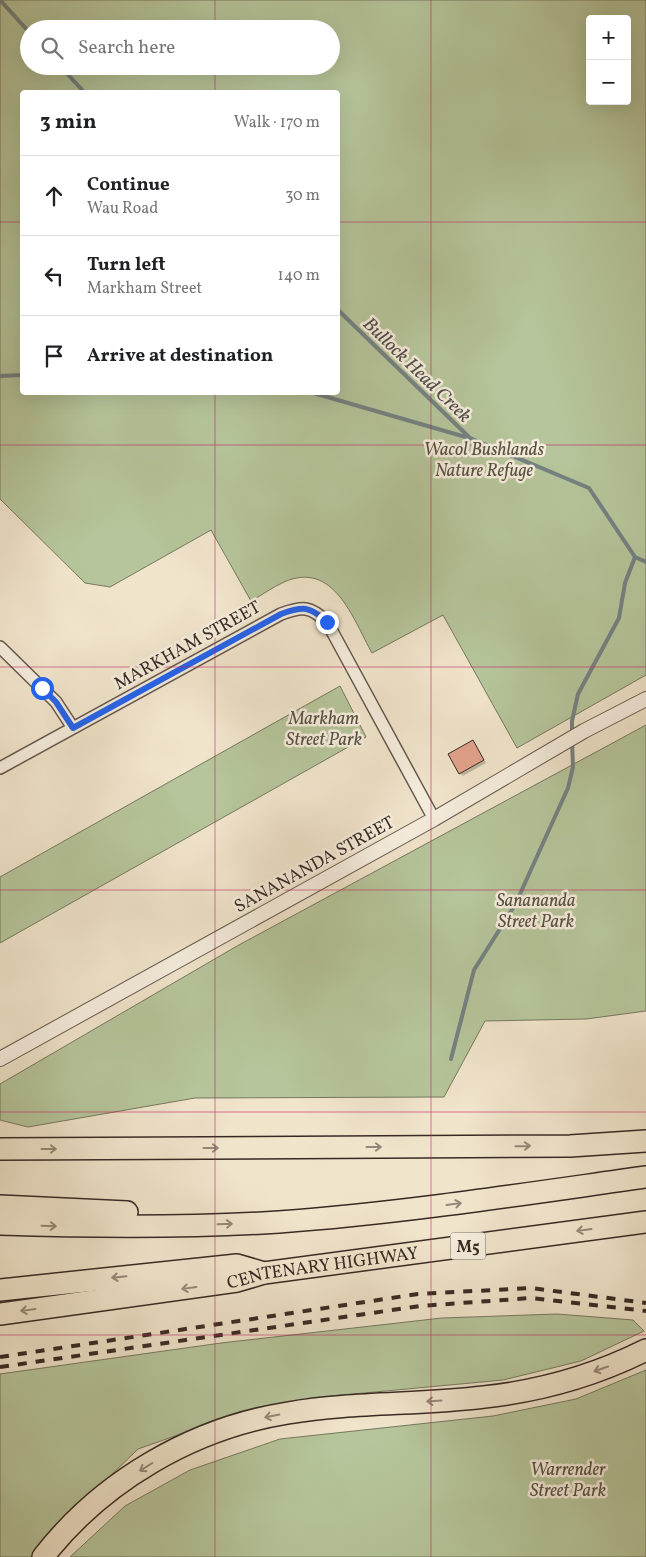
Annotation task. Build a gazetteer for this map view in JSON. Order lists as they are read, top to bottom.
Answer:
{
  "streets": {
    "highway": ["M5", "CENTENARY HIGHWAY"],
    "street": ["MARKHAM STREET", "SANANANDA STREET"]
  },
  "crossings": [
    ["MARKHAM STREET", "SANANANDA STREET"]
  ],
  "water": ["Bullock Head Creek"],
  "parks": [
    "Wacol Bushlands Nature Refuge",
    "Markham Street Park",
    "Sanananda Street Park",
    "Warrender Street Park"
  ],
  "page": {
    "map_buttons": ["+", "−"],
    "search": "Search here",
    "heading": ["3 min", "Walk · 170 m"],
    "list": [
      ["Continue", "Wau Road", "30 m"],
      ["Turn left", "Markham Street", "140 m"],
      "Arrive at destination"
    ]
  }
}
